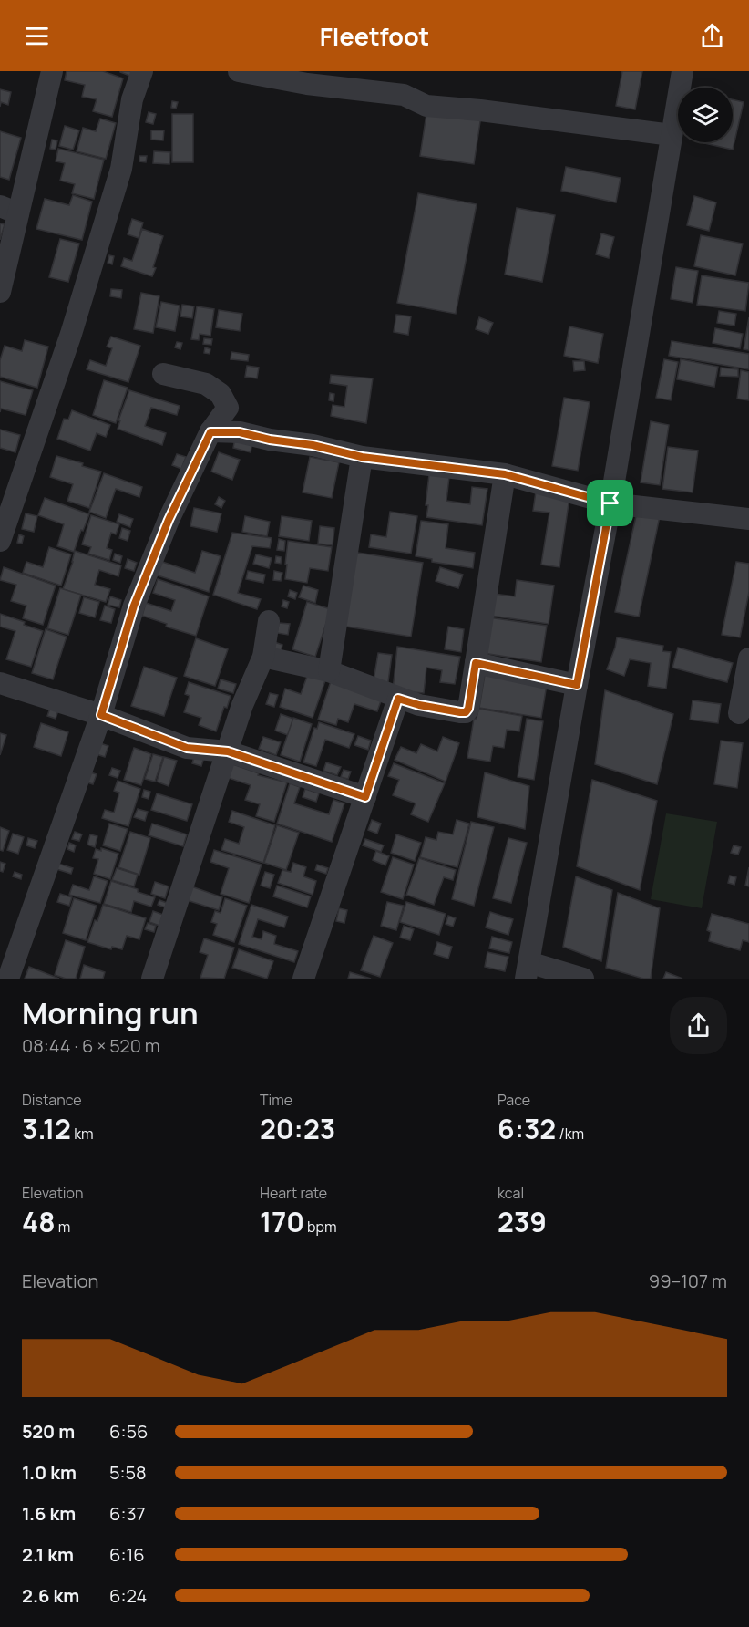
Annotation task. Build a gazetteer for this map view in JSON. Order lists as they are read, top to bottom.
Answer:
{
  "page": {
    "header": "Fleetfoot",
    "heading": ["Morning run", "08:44 · 6 × 520 m"],
    "stats": [
      ["Distance", "3.12 km"],
      ["Time", "20:23"],
      ["Pace", "6:32 /km"],
      ["Elevation", "48 m"],
      ["Heart rate", "170 bpm"],
      ["kcal", "239"]
    ],
    "chart": ["Elevation", "99–107 m"],
    "list": [
      {
        "name": "520 m",
        "note": "6:56"
      },
      {
        "name": "1.0 km",
        "note": "5:58"
      },
      {
        "name": "1.6 km",
        "note": "6:37"
      },
      {
        "name": "2.1 km",
        "note": "6:16"
      },
      {
        "name": "2.6 km",
        "note": "6:24"
      }
    ]
  }
}
